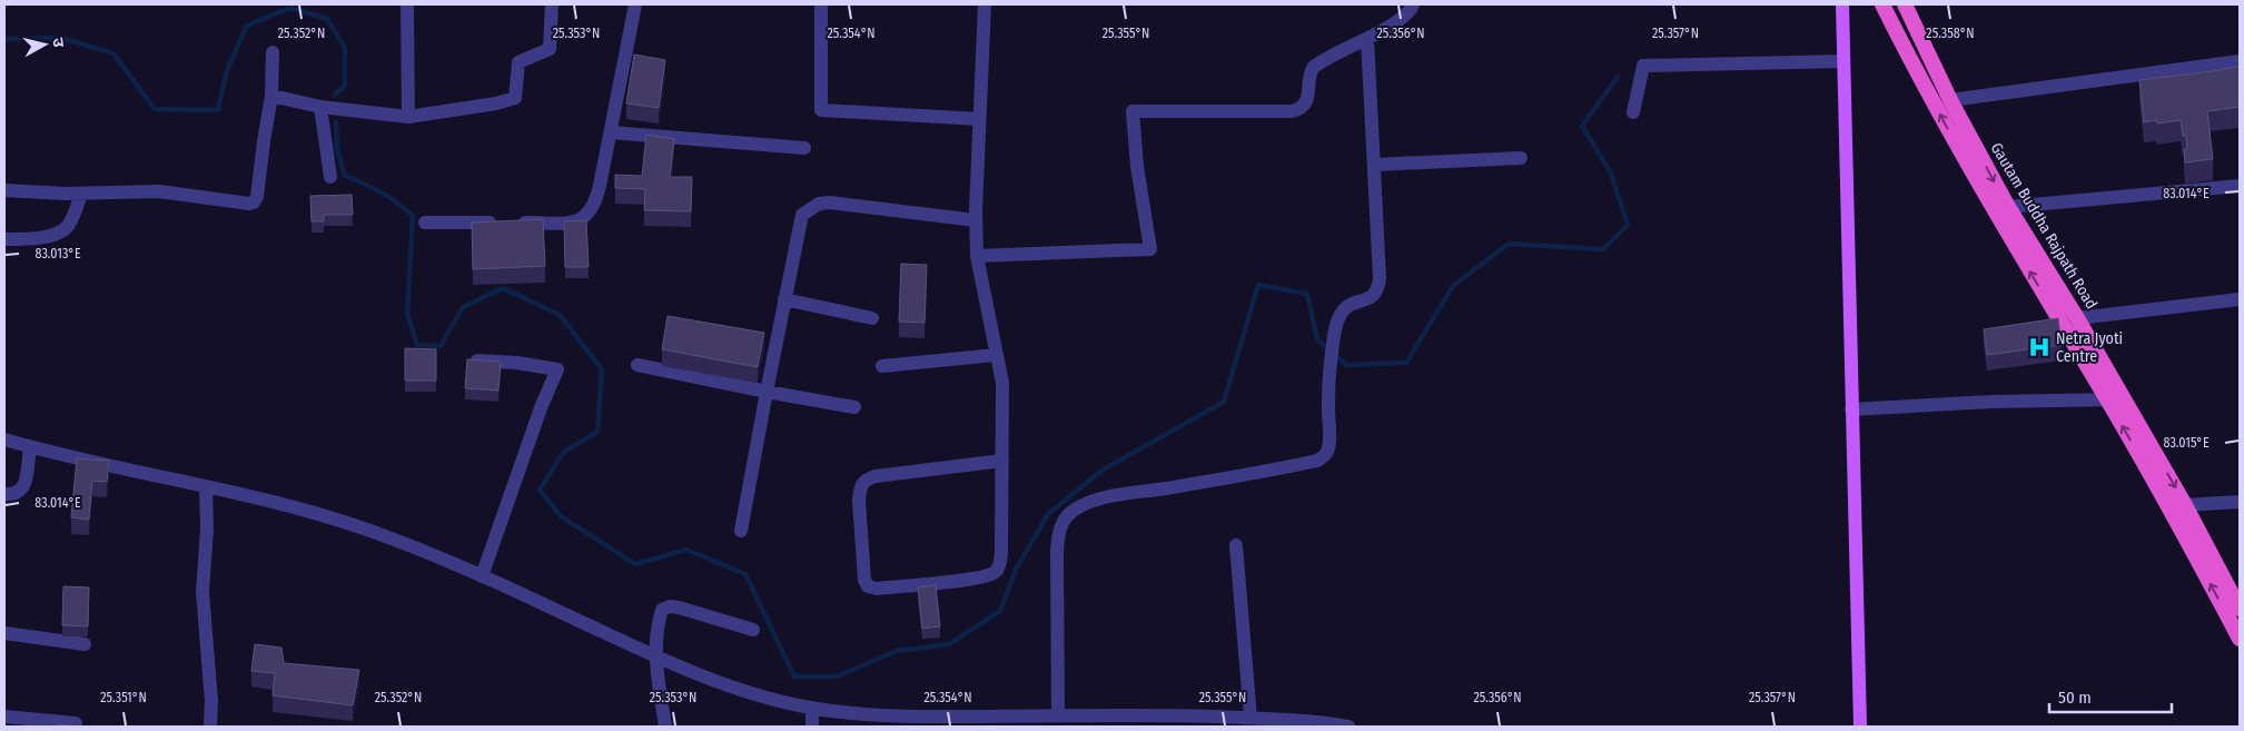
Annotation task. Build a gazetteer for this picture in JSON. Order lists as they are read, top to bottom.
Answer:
{
  "streets": {
    "highway": ["Gautam Buddha Rajpath Road"]
  },
  "places": {
    "hospital": ["Netra Jyoti Centre"]
  },
  "scale_bar": "50 m",
  "north": "right",
  "coordinates": [
    "25.352°N",
    "25.353°N",
    "25.354°N",
    "25.355°N",
    "25.356°N",
    "25.357°N",
    "25.358°N",
    "83.014°E",
    "83.013°E",
    "83.015°E",
    "25.351°N"
  ]
}
